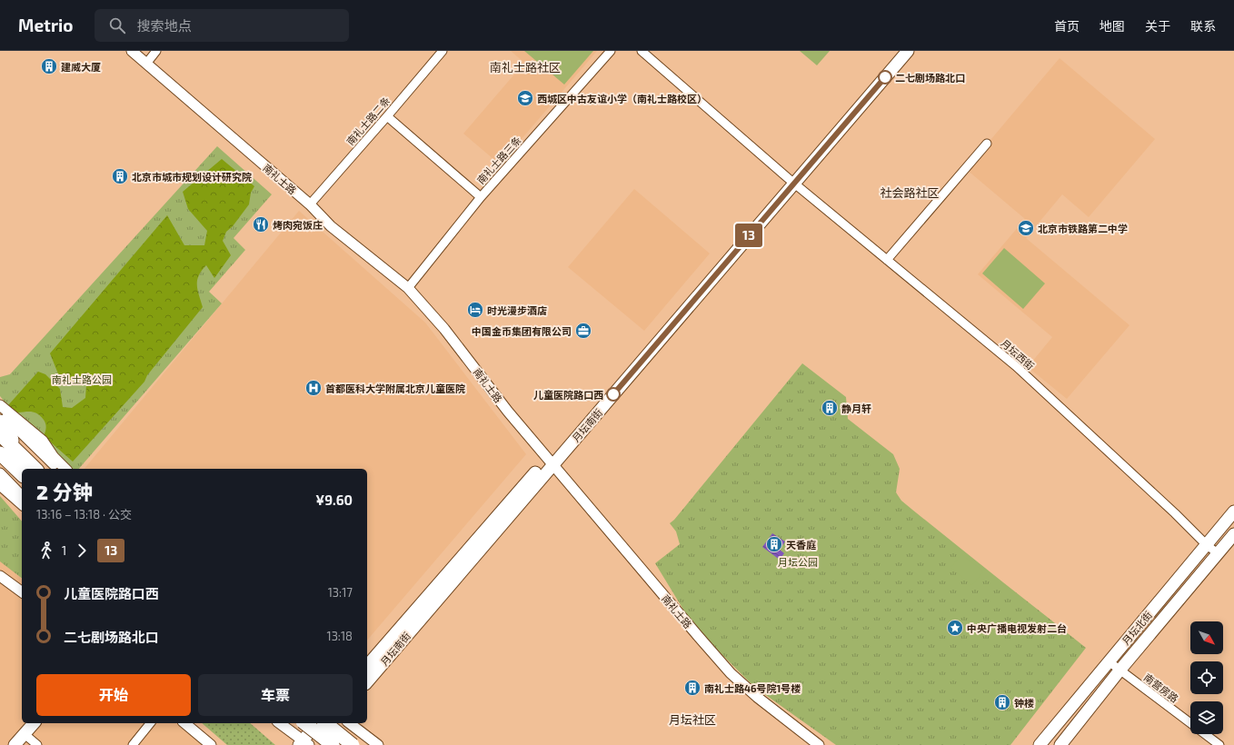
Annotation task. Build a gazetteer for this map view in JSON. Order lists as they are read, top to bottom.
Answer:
{
  "streets": {
    "main road": ["月坛南街", "月坛北街"],
    "street": [
      "南礼士路二条",
      "南礼士路三条",
      "南礼士路",
      "月坛西街",
      "南营房路"
    ]
  },
  "crossings": [
    ["南礼士路二条", "南礼士路"],
    ["南礼士路三条", "南礼士路"],
    ["南礼士路", "月坛南街"],
    ["月坛西街", "月坛南街"],
    ["月坛西街", "月坛北街"],
    ["月坛北街", "南营房路"]
  ],
  "districts": ["南礼士路社区", "社会路社区", "月坛社区"],
  "parks": ["南礼士路公园", "月坛公园"],
  "places": {
    "building": [
      "建威大厦",
      "北京市城市规划设计研究院",
      "静月轩",
      "天香庭",
      "南礼士路46号院1号楼",
      "钟楼"
    ],
    "other": ["二七剧场路北口", "儿童医院路口西"],
    "school or university": ["西城区中古友谊小学（南礼士路校区）", "北京市铁路第二中学"],
    "restaurant": ["烤肉宛饭庄"],
    "hotel": ["时光漫步酒店"],
    "office": ["中国金币集团有限公司"],
    "hospital": ["首都医科大学附属北京儿童医院"],
    "place": ["中央广播电视发射二台"]
  },
  "lines": ["bus line 13"],
  "north": "bottom right",
  "page": {
    "header": "Metrio",
    "search": "搜索地点",
    "nav": [
      "首页",
      "地图",
      "关于",
      "联系"
    ],
    "on_map": "13",
    "heading": ["2 分钟", "13:16 – 13:18 · 公交", "¥9.60"],
    "legs": ["1", "13"],
    "list": [
      {
        "name": "儿童医院路口西",
        "value": "13:17"
      },
      {
        "name": "二七剧场路北口",
        "value": "13:18"
      }
    ],
    "buttons": ["开始", "车票"]
  }
}
